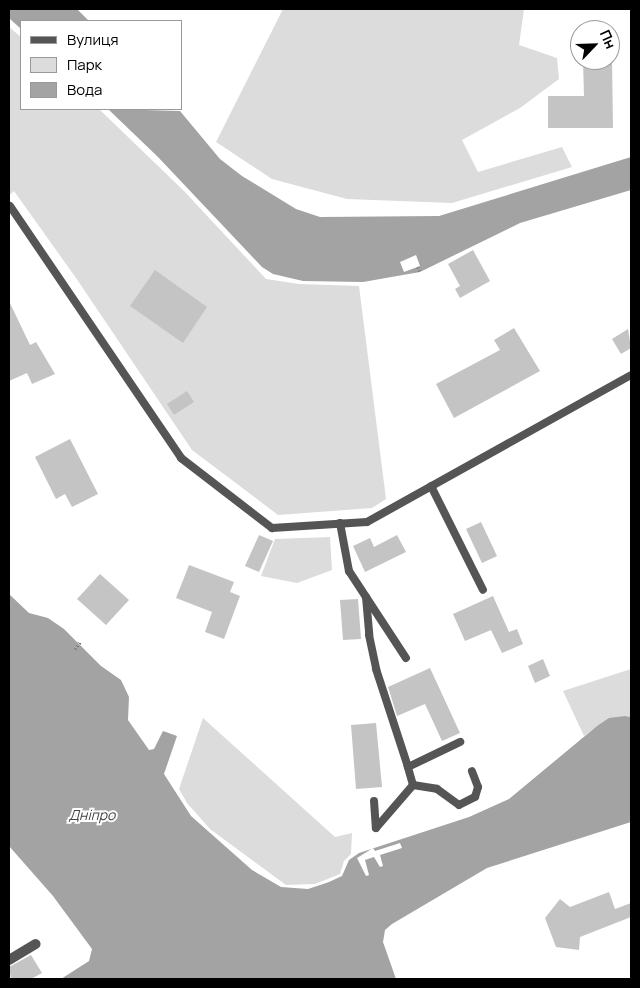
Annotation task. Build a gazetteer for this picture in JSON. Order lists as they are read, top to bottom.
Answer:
{
  "water": ["Дніпро"],
  "legend": ["Вулиця", "Парк", "Вода"],
  "north": "top right"
}
